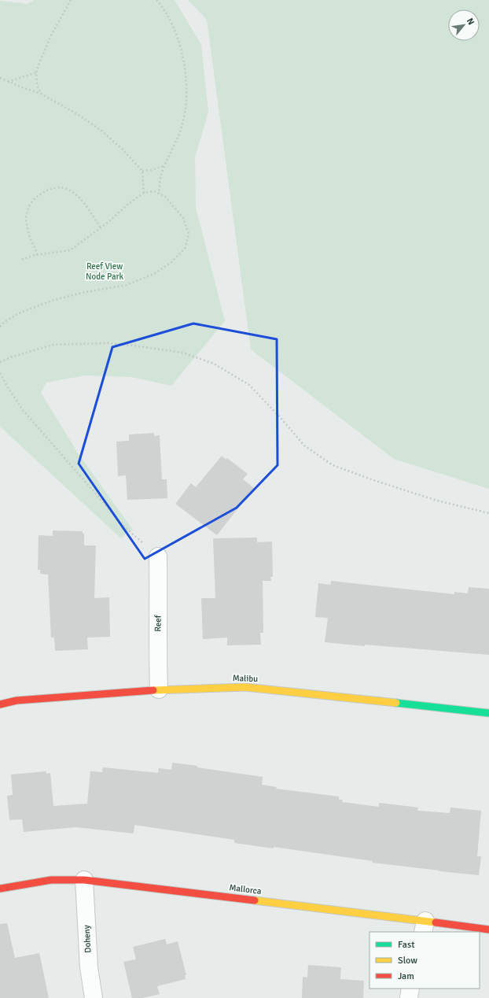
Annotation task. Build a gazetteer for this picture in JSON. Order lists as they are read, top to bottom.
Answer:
{
  "streets": {
    "street": [
      "Reef",
      "Malibu",
      "Mallorca",
      "Doheny"
    ]
  },
  "crossings": [
    ["Reef", "Malibu"],
    ["Mallorca", "Doheny"]
  ],
  "parks": ["Reef View Node Park"],
  "legend": ["Fast", "Slow", "Jam"],
  "north": "top right"
}
